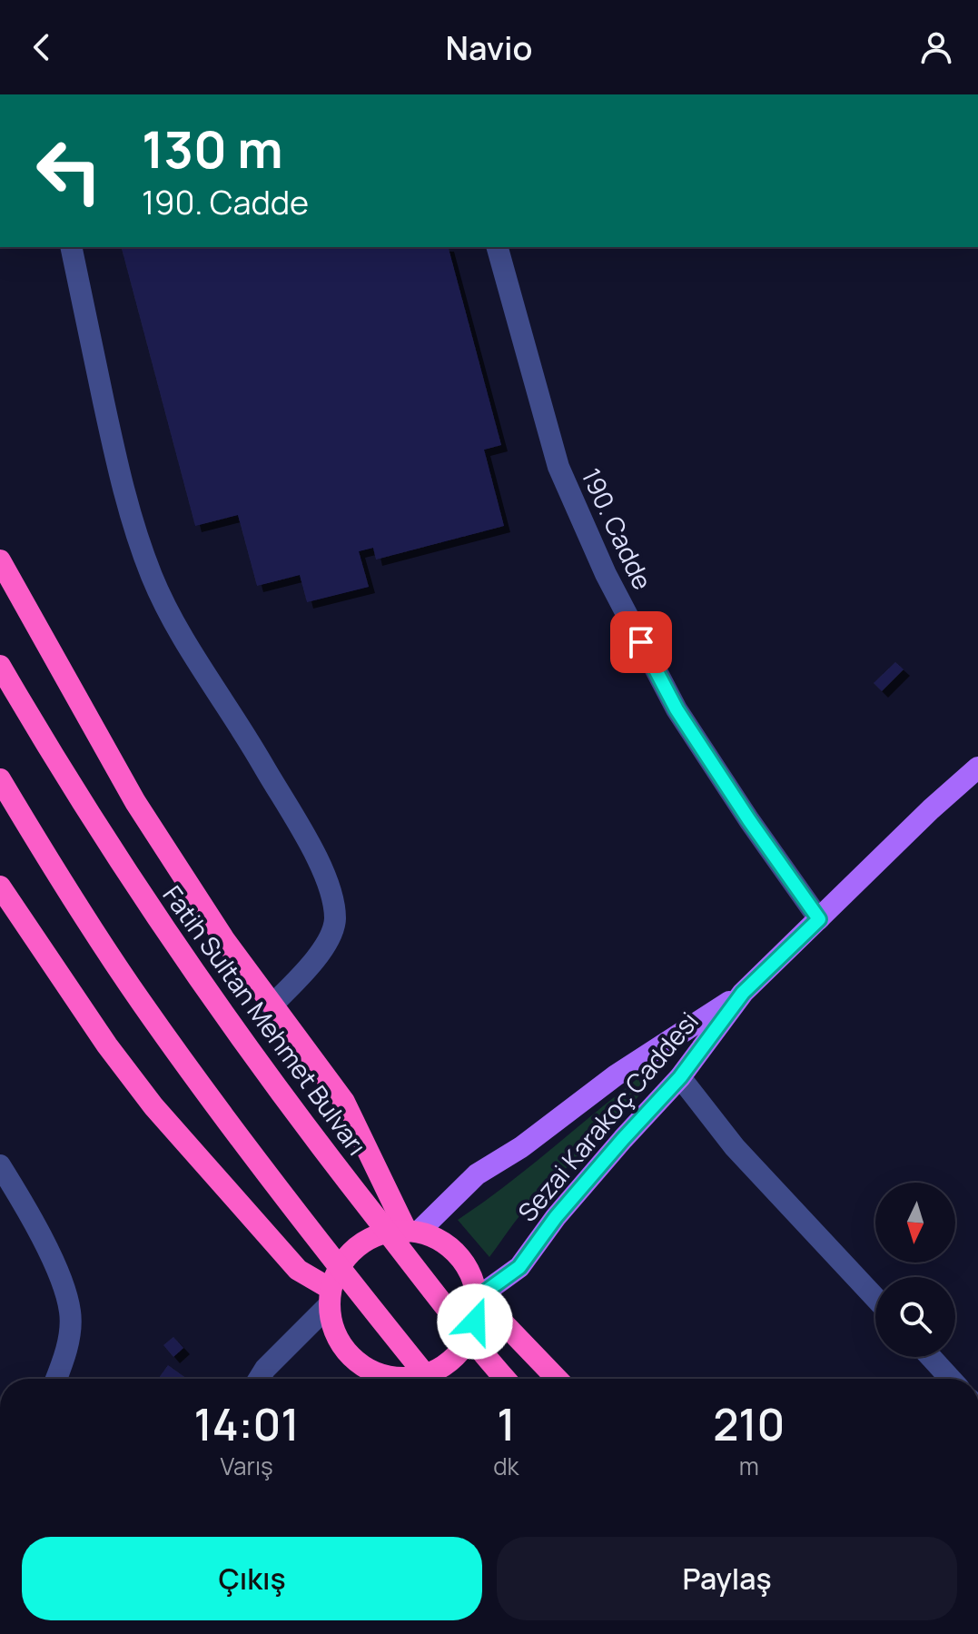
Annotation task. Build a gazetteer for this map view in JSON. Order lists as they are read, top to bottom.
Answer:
{
  "streets": {
    "highway": ["Fatih Sultan Mehmet Bulvarı"],
    "main road": ["Sezai Karakoç Caddesi"],
    "street": ["190. Cadde"]
  },
  "crossings": [
    ["190. Cadde", "Sezai Karakoç Caddesi"]
  ],
  "north": "bottom",
  "page": {
    "header": "Navio",
    "turn": ["130 m", "190. Cadde"],
    "eta": [
      "14:01",
      "Varış",
      "1",
      "dk",
      "210",
      "m"
    ],
    "buttons": ["Çıkış", "Paylaş"]
  }
}
